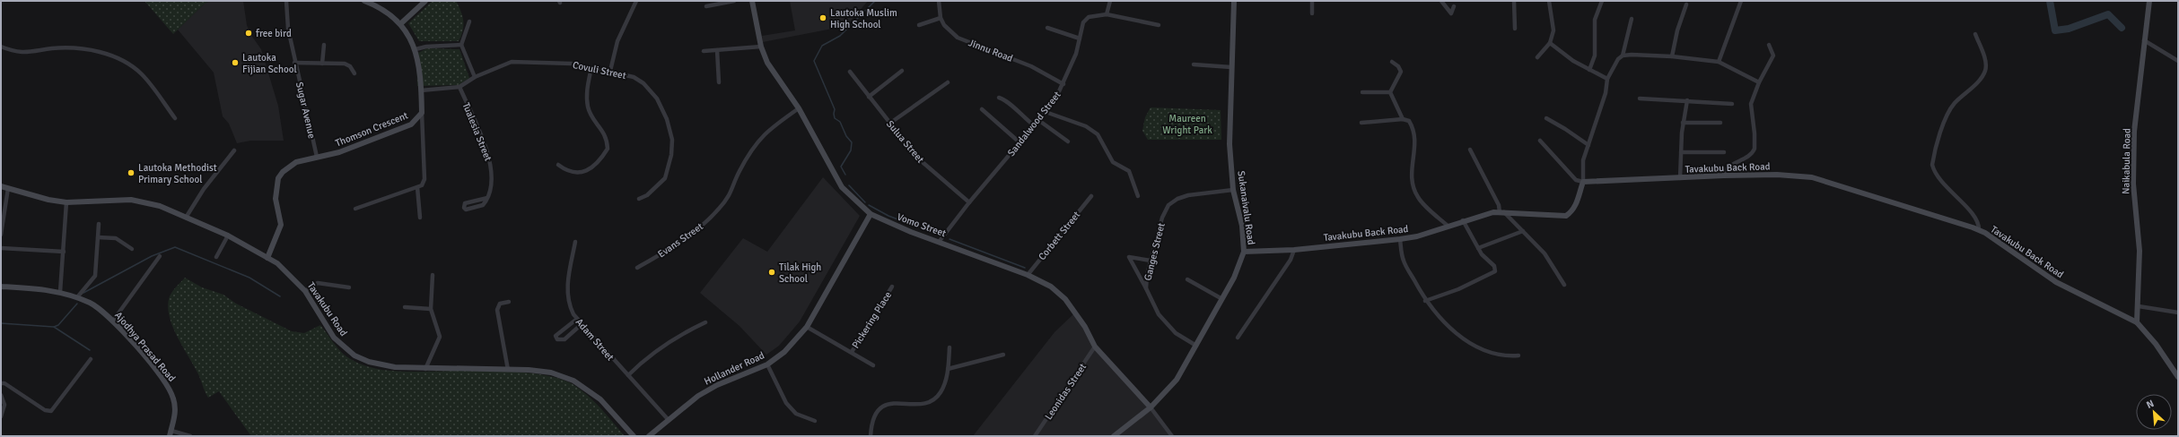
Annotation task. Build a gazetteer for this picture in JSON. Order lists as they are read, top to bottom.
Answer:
{
  "streets": {
    "main road": [
      "Thomson Crescent",
      "Naikabula Road",
      "Tavakubu Back Road",
      "Sukanaivalu Road",
      "Vomo Street",
      "Tavakubu Road",
      "Ajodhya Prasad Road",
      "Hollander Road"
    ],
    "street": [
      "Jinnu Road",
      "Covuli Street",
      "Sugar Avenue",
      "Sandalwood Street",
      "Tualesia Street",
      "Sulua Street",
      "Corbett Street",
      "Evans Street",
      "Ganges Street",
      "Pickering Place",
      "Adam Street",
      "Leonidas Street"
    ]
  },
  "crossings": [
    ["Jinnu Road", "Sandalwood Street"],
    ["Covuli Street", "Thomson Crescent"],
    ["Covuli Street", "Tualesia Street"],
    ["Sugar Avenue", "Thomson Crescent"],
    ["Sandalwood Street", "Sulua Street"],
    ["Sandalwood Street", "Vomo Street"],
    ["Thomson Crescent", "Tavakubu Road"],
    ["Naikabula Road", "Tavakubu Back Road"],
    ["Tavakubu Back Road", "Sukanaivalu Road"],
    ["Sukanaivalu Road", "Vomo Street"],
    ["Sukanaivalu Road", "Ganges Street"],
    ["Vomo Street", "Corbett Street"],
    ["Vomo Street", "Evans Street"],
    ["Vomo Street", "Hollander Road"],
    ["Vomo Street", "Leonidas Street"],
    ["Adam Street", "Hollander Road"]
  ],
  "parks": ["Maureen Wright Park"],
  "places": [
    "Lautoka Muslim High School",
    "free bird",
    "Lautoka Fijian School",
    "Lautoka Methodist Primary School",
    "Tilak High School"
  ],
  "north": "top left"
}
